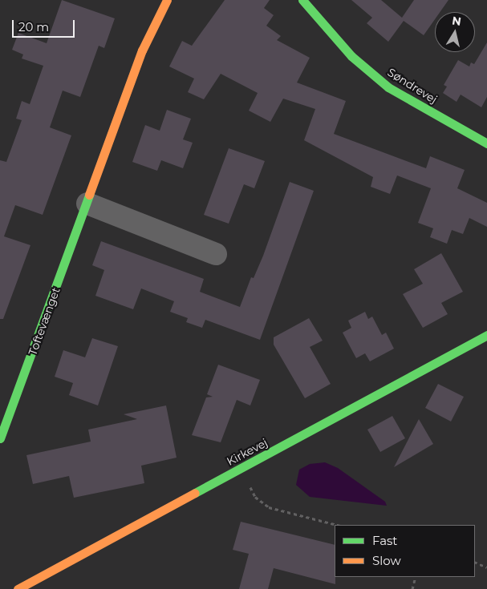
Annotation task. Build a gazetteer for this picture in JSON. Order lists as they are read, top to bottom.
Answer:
{
  "streets": {
    "street": ["Søndrevej", "Toftevænget", "Kirkevej"]
  },
  "legend": ["Fast", "Slow"],
  "scale_bar": "20 m",
  "north": "top"
}
